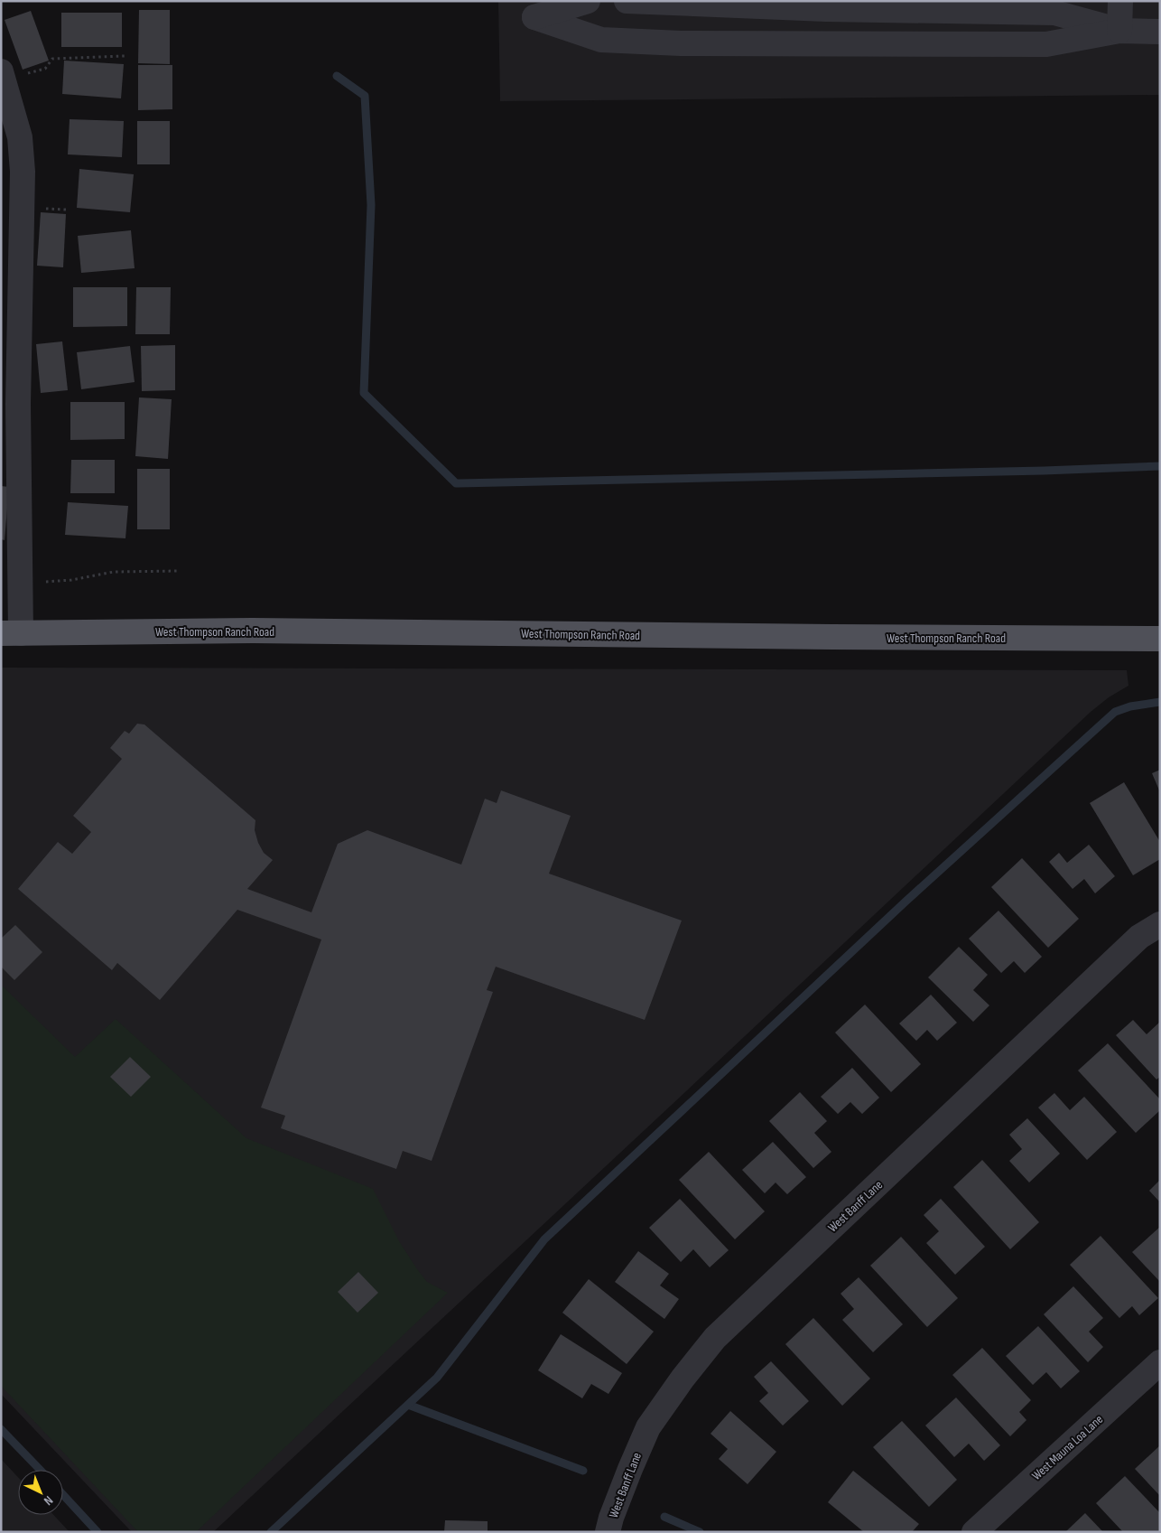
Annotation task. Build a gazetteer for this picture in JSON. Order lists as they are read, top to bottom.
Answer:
{
  "streets": {
    "main road": ["West Thompson Ranch Road"],
    "street": ["West Banff Lane", "West Mauna Loa Lane"]
  },
  "north": "bottom right"
}
